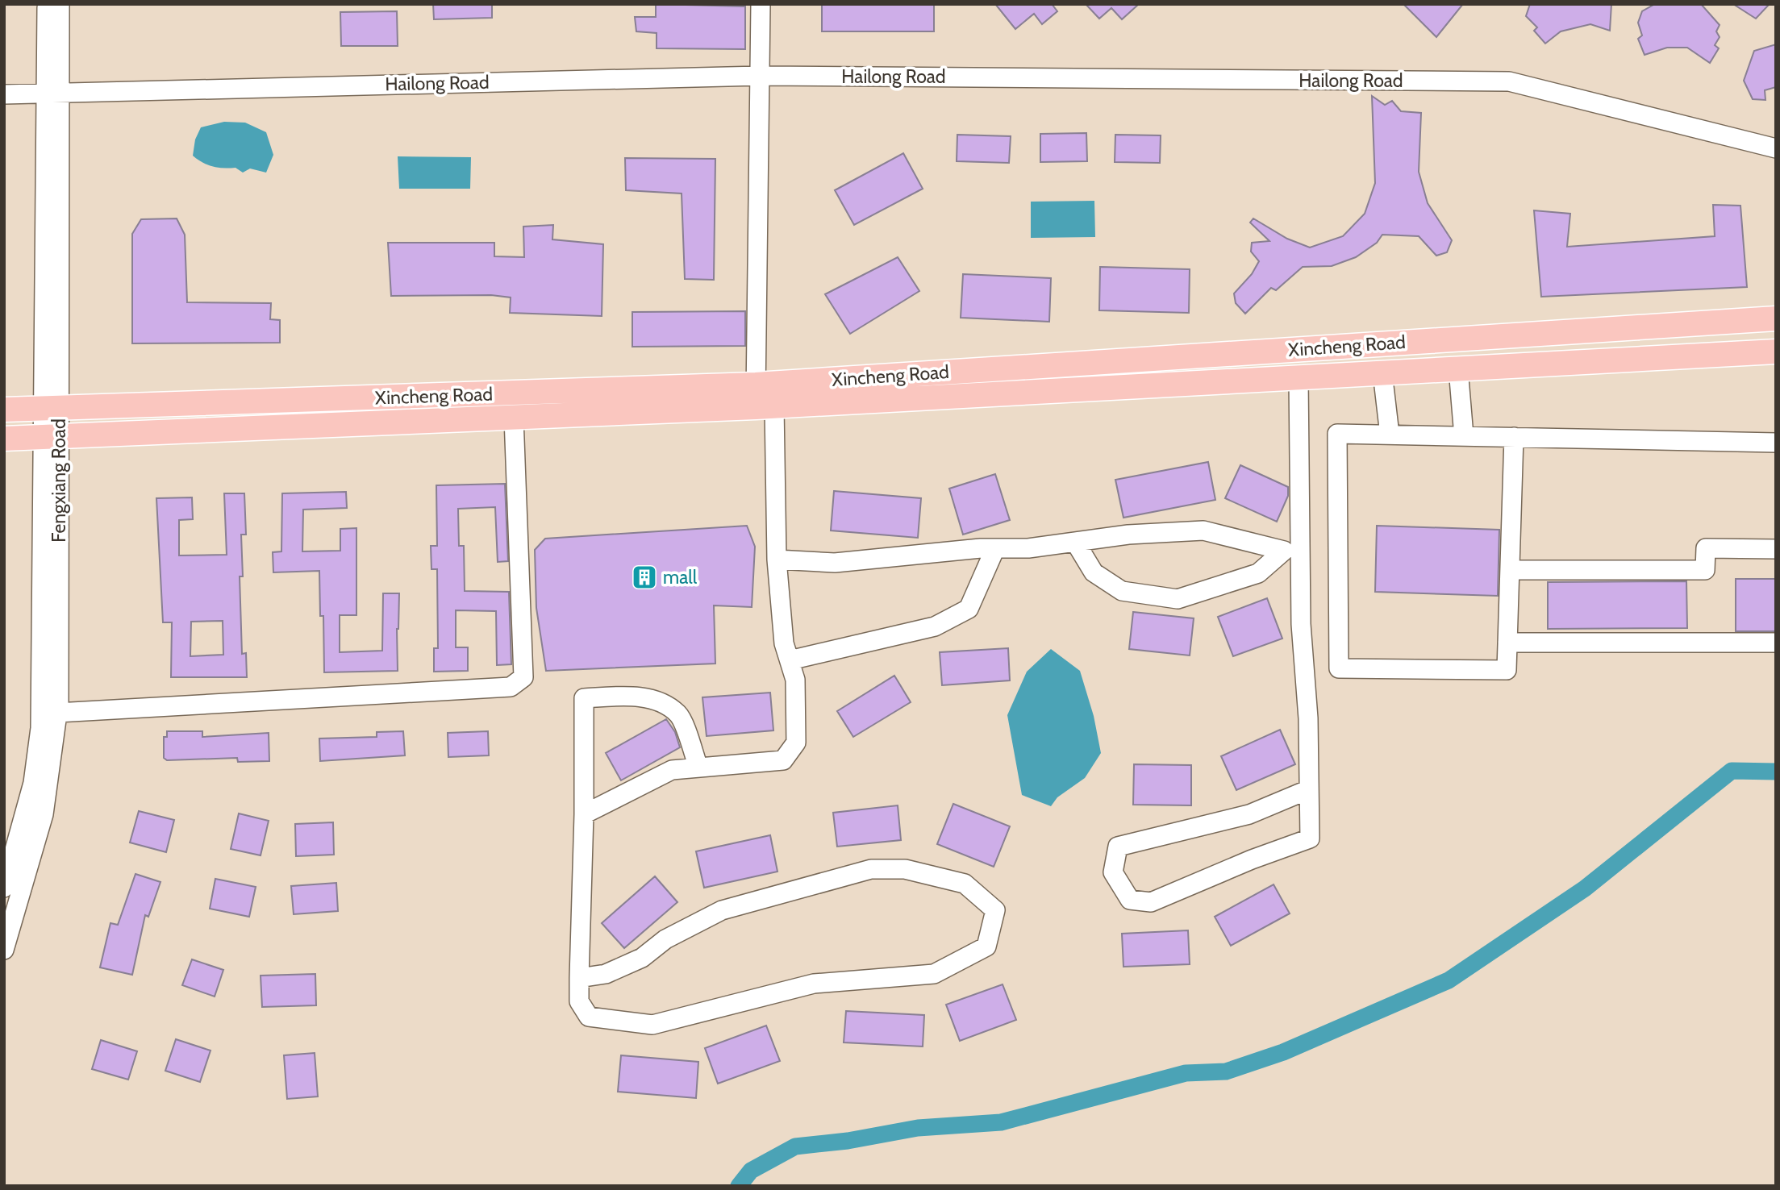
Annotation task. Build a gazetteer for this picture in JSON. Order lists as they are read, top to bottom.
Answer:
{
  "streets": {
    "main road": ["Xincheng Road"],
    "street": ["Hailong Road", "Fengxiang Road"]
  },
  "crossings": [
    ["Hailong Road", "Fengxiang Road"],
    ["Xincheng Road", "Fengxiang Road"]
  ],
  "places": {
    "building": ["mall"]
  }
}
